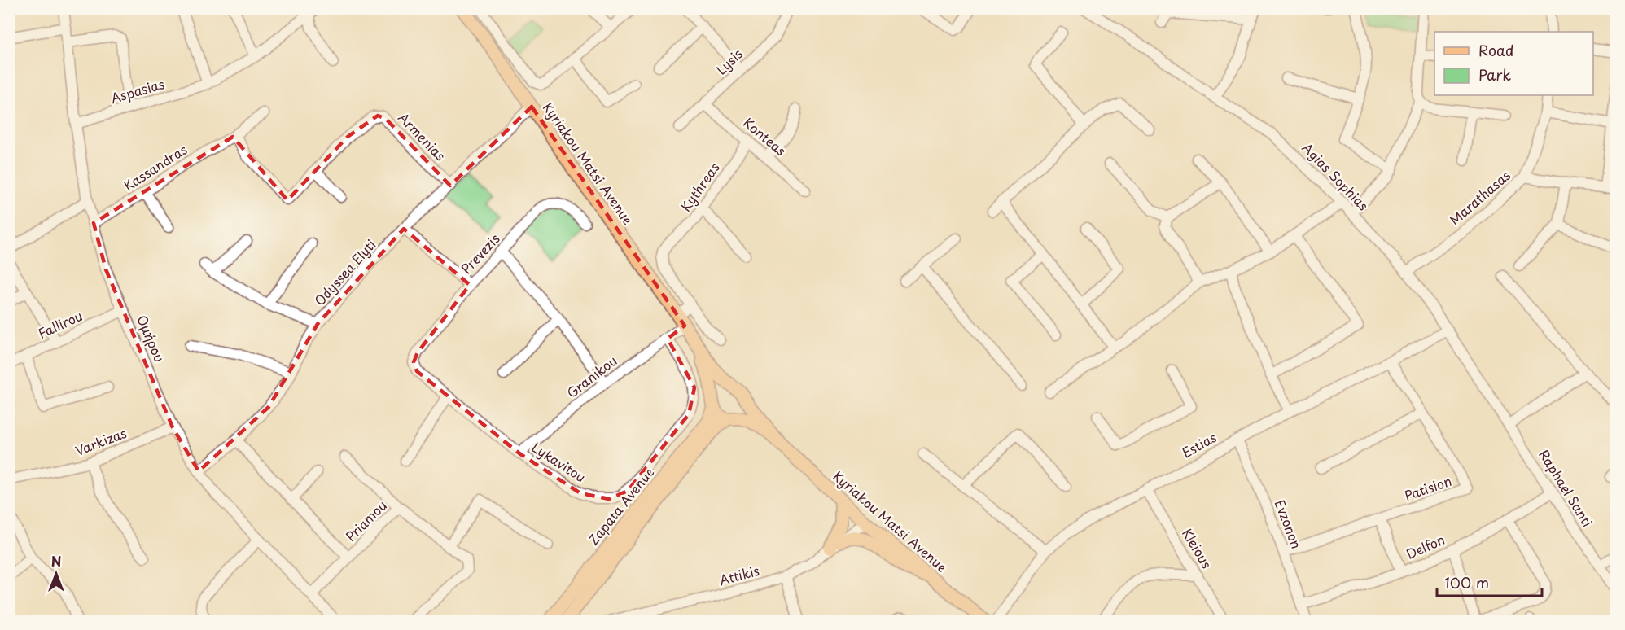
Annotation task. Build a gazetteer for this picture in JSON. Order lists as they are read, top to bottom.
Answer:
{
  "streets": {
    "main road": ["Kyriakou Matsi Avenue", "Zapata Avenue"],
    "street": [
      "Lysis",
      "Aspasias",
      "Armenias",
      "Konteas",
      "Kassandras",
      "Agias Sophias",
      "Kythreas",
      "Marathasas",
      "Prevezis",
      "Odyssea Elyti",
      "Fallirou",
      "Ομήρου",
      "Granikou",
      "Varkizas",
      "Estias",
      "Lykavitou",
      "Patision",
      "Raphael Santi",
      "Priamou",
      "Evzonon",
      "Delfon",
      "Kleious",
      "Attikis"
    ]
  },
  "crossings": [
    ["Lysis", "Konteas"],
    ["Aspasias", "Ομήρου"],
    ["Armenias", "Kassandras"],
    ["Armenias", "Odyssea Elyti"],
    ["Konteas", "Kythreas"],
    ["Kyriakou Matsi Avenue", "Odyssea Elyti"],
    ["Kyriakou Matsi Avenue", "Granikou"],
    ["Kyriakou Matsi Avenue", "Zapata Avenue"],
    ["Kyriakou Matsi Avenue", "Attikis"],
    ["Kassandras", "Ομήρου"],
    ["Agias Sophias", "Marathasas"],
    ["Agias Sophias", "Estias"],
    ["Agias Sophias", "Raphael Santi"],
    ["Prevezis", "Lykavitou"],
    ["Odyssea Elyti", "Ομήρου"],
    ["Fallirou", "Ομήρου"],
    ["Ομήρου", "Varkizas"],
    ["Ομήρου", "Priamou"],
    ["Granikou", "Lykavitou"],
    ["Estias", "Patision"],
    ["Estias", "Evzonon"],
    ["Estias", "Kleious"],
    ["Patision", "Evzonon"],
    ["Raphael Santi", "Delfon"],
    ["Evzonon", "Delfon"]
  ],
  "legend": ["Road", "Park"],
  "scale_bar": "100 m",
  "north": "top"
}
